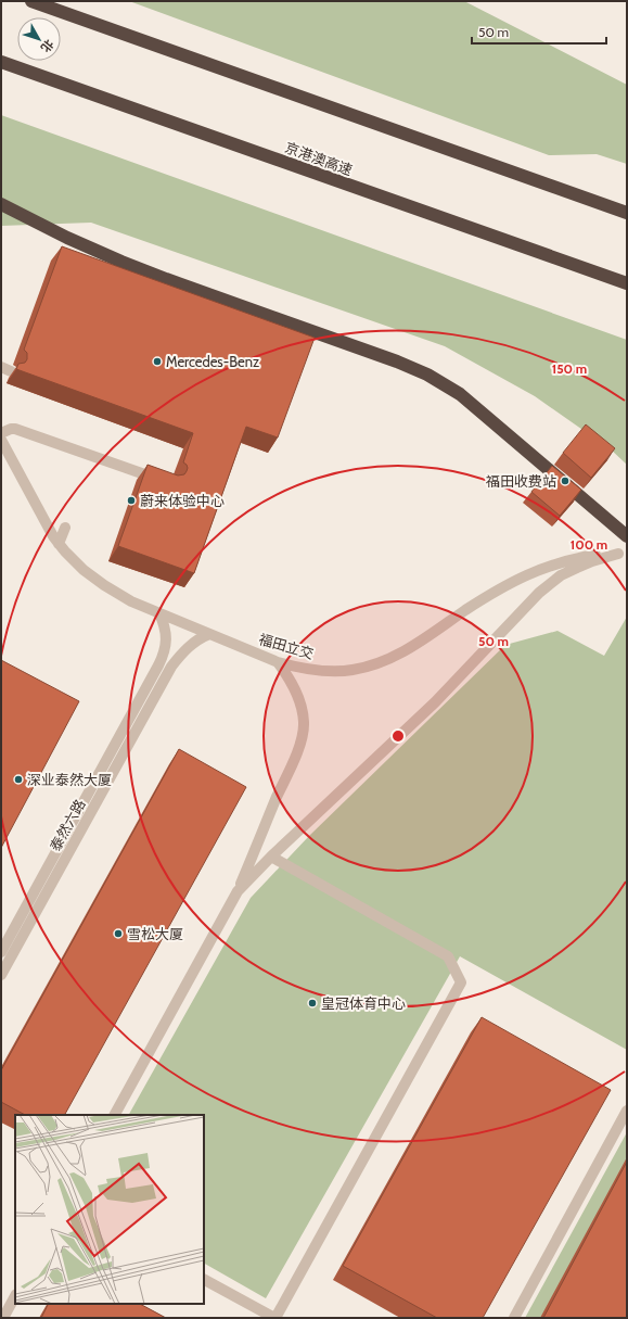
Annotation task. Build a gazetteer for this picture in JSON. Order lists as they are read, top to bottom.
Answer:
{
  "streets": {
    "highway": ["京港澳高速"],
    "street": ["福田立交", "泰然六路"]
  },
  "crossings": [
    ["福田立交", "泰然六路"]
  ],
  "places": [
    "Mercedes-Benz",
    "福田收费站",
    "蔚来体验中心",
    "深业泰然大厦",
    "雪松大厦",
    "皇冠体育中心"
  ],
  "scale_bar": "50 m",
  "north": "bottom right",
  "rings": ["150 m", "100 m", "50 m"]
}
